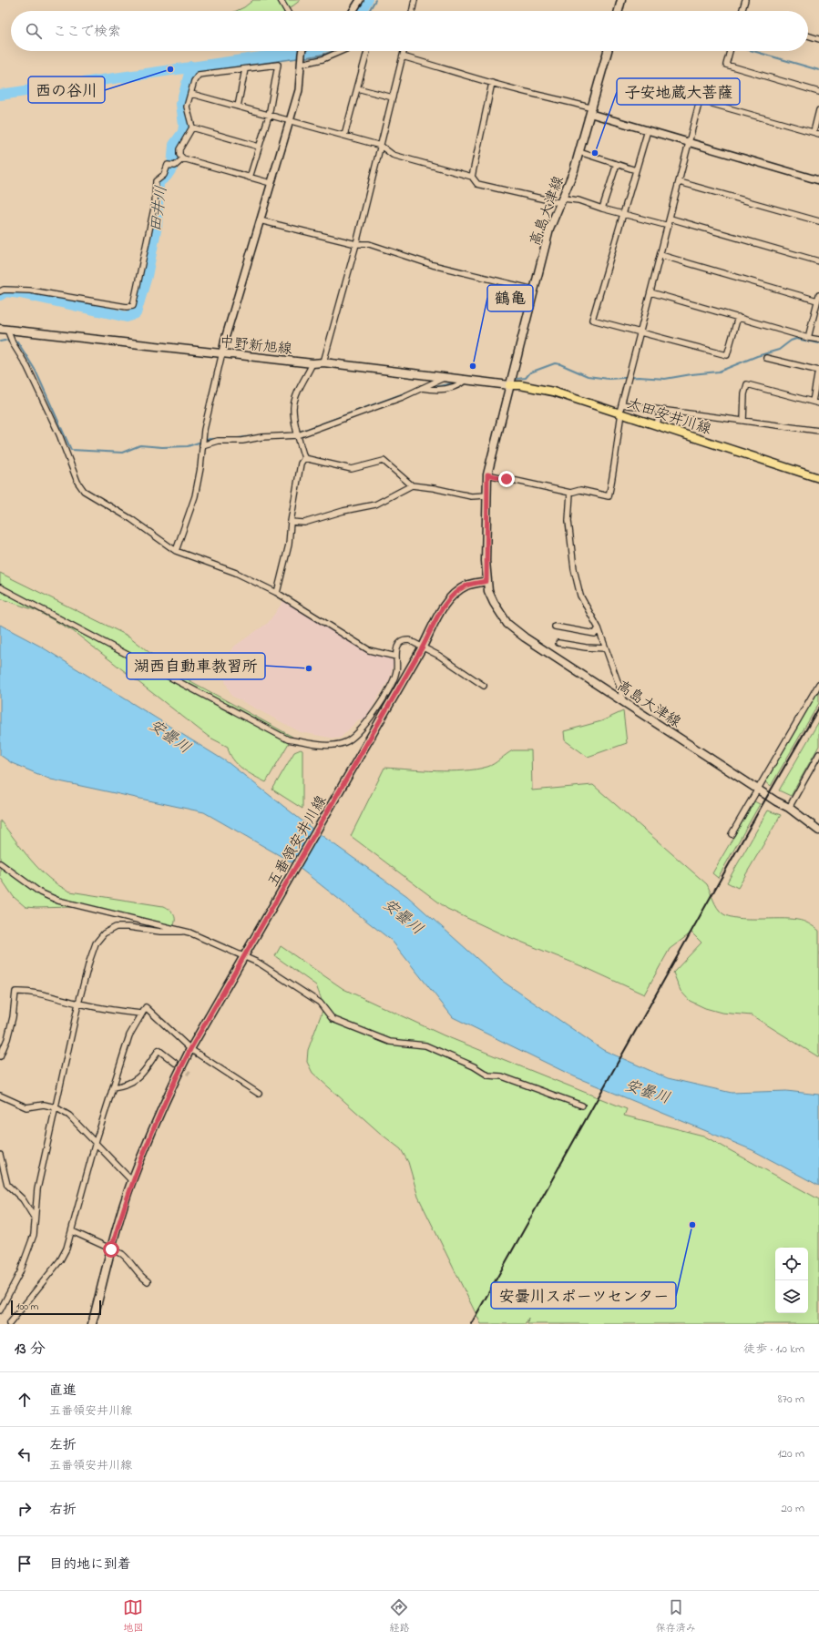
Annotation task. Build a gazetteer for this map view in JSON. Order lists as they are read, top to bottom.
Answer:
{
  "streets": {
    "main road": [
      "高島大津線",
      "中野新旭線",
      "太田安井川線",
      "五番領安井川線"
    ]
  },
  "crossings": [
    ["高島大津線", "中野新旭線"],
    ["高島大津線", "太田安井川線"],
    ["高島大津線", "五番領安井川線"],
    ["中野新旭線", "太田安井川線"]
  ],
  "water": ["田井川", "安曇川"],
  "places": [
    "西の谷川",
    "子安地蔵大菩薩",
    "鶴亀",
    "湖西自動車教習所",
    "安曇川スポーツセンター"
  ],
  "scale_bar": "100 m",
  "page": {
    "search": "ここで検索",
    "scale": "100 m",
    "heading": ["13 分", "徒歩 · 1.0 km"],
    "list": [
      ["直進", "五番領安井川線", "870 m"],
      ["左折", "五番領安井川線", "120 m"],
      ["右折", "20 m"],
      "目的地に到着"
    ],
    "nav": ["地図", "経路", "保存済み"]
  }
}
